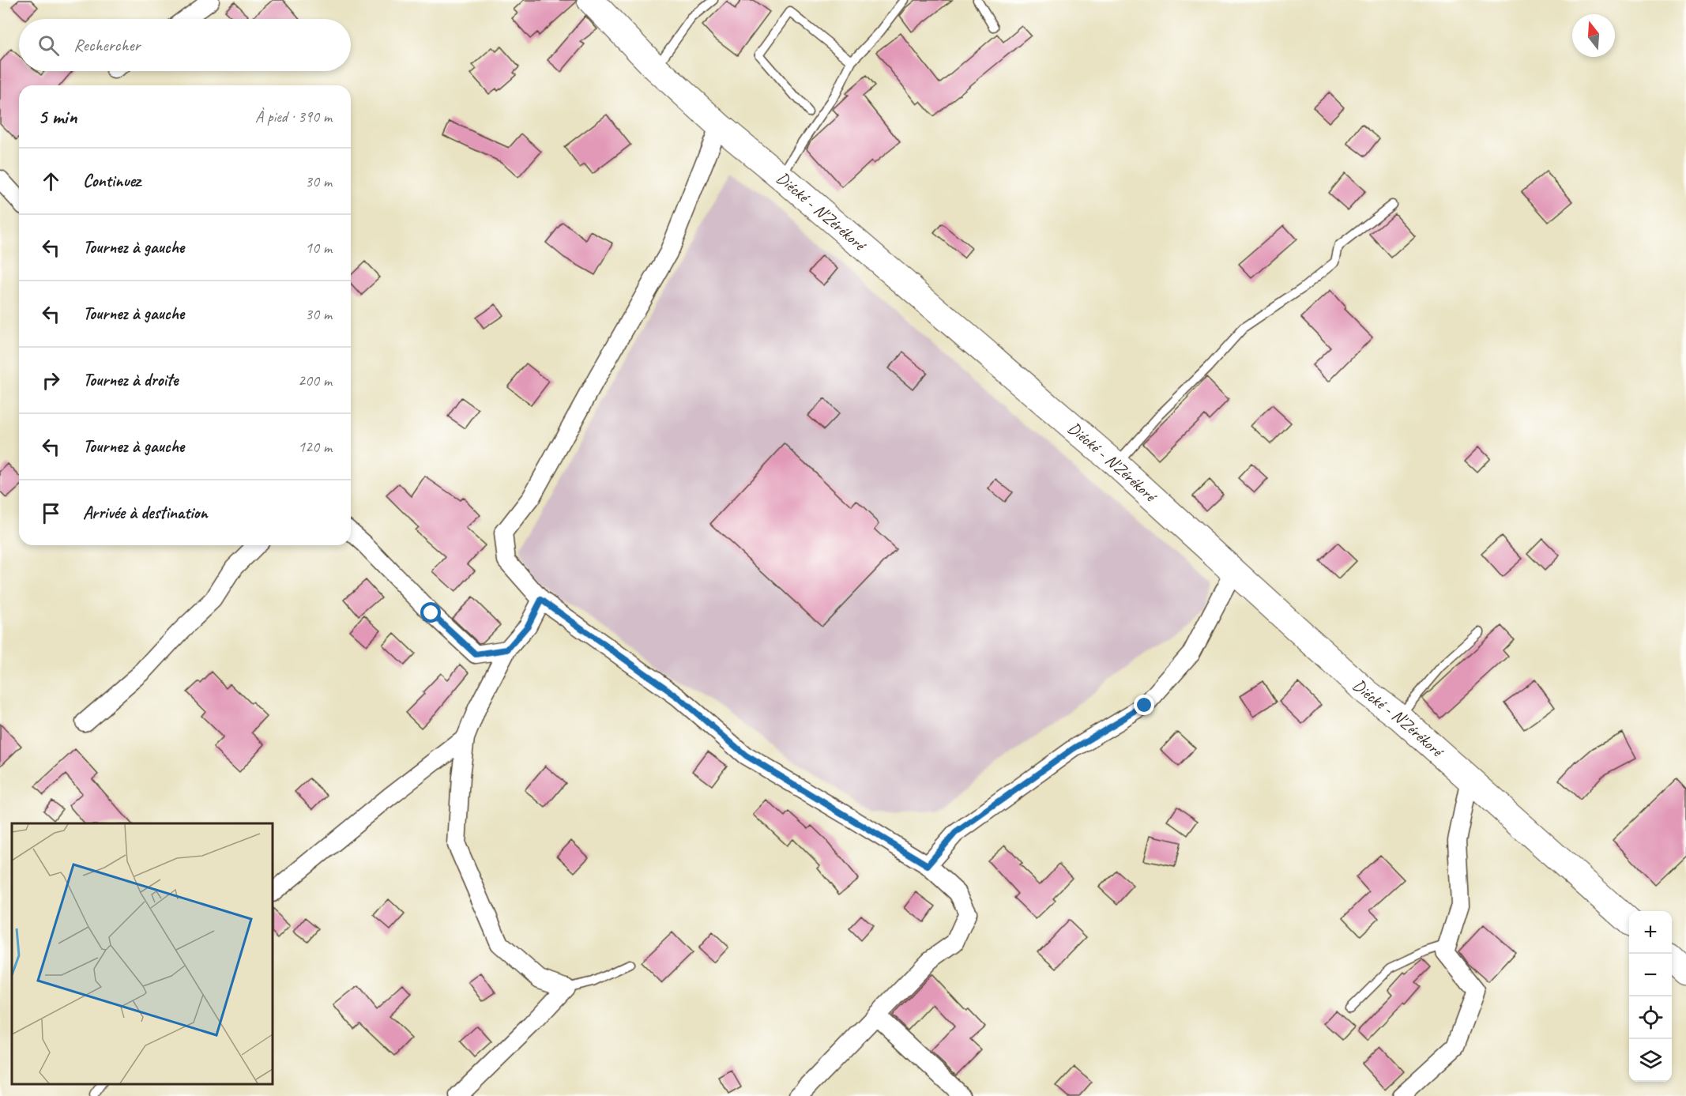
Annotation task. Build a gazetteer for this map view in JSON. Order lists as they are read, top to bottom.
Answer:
{
  "streets": {
    "highway": ["Diécké - N'Zérékoré"]
  },
  "north": "top",
  "page": {
    "search": "Rechercher",
    "heading": ["5 min", "À pied · 390 m"],
    "list": [
      ["Continuez", "30 m"],
      ["Tournez à gauche", "10 m"],
      ["Tournez à gauche", "30 m"],
      ["Tournez à droite", "200 m"],
      ["Tournez à gauche", "120 m"],
      "Arrivée à destination"
    ],
    "map_buttons": ["+", "−"]
  }
}
